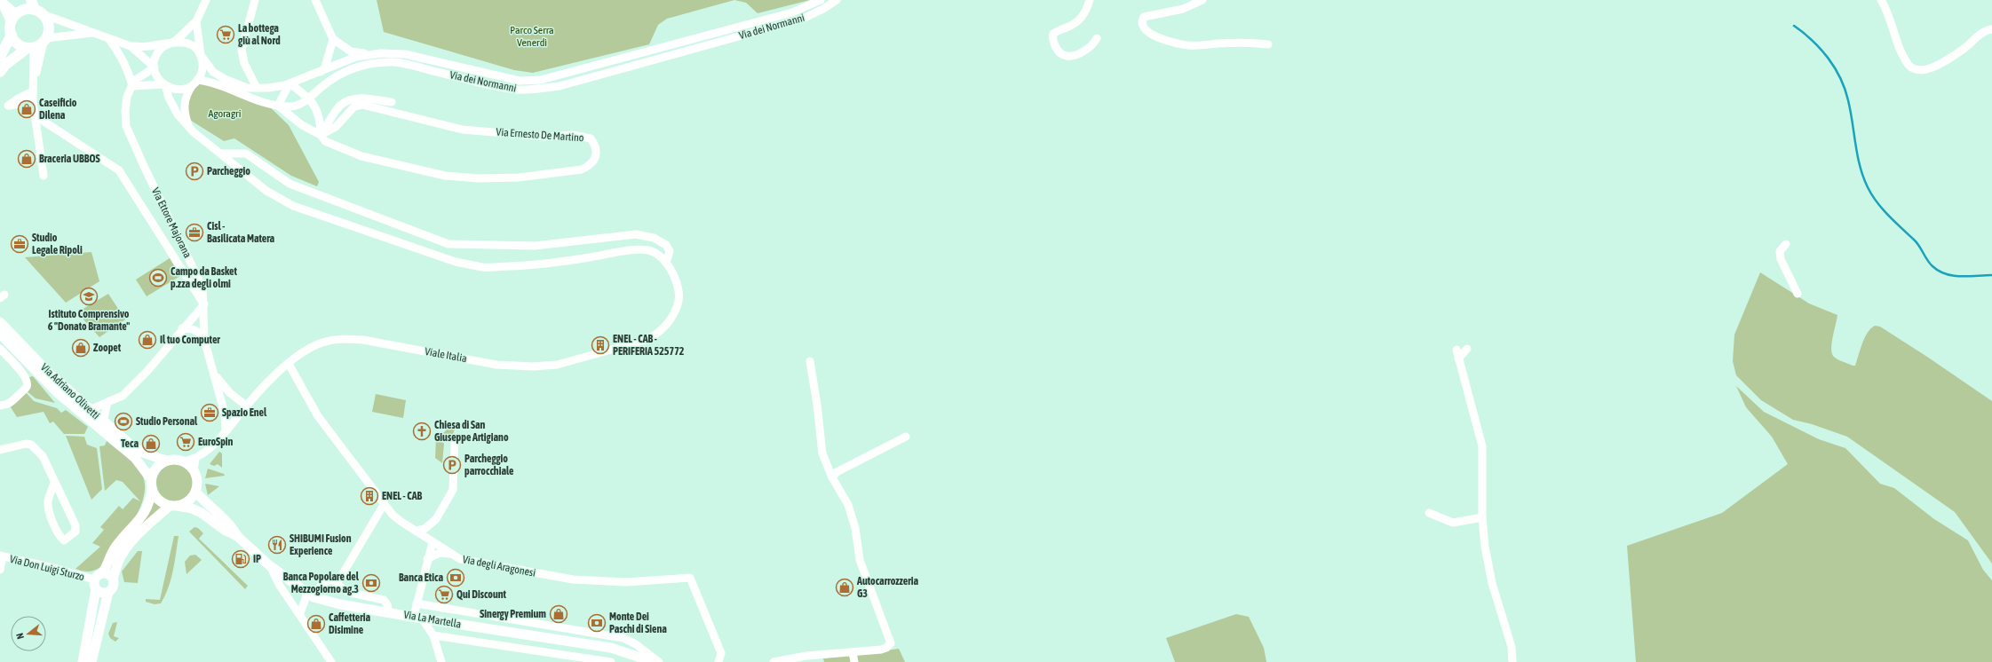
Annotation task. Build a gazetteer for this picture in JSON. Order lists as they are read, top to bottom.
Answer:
{
  "streets": {
    "street": [
      "Via dei Normanni",
      "Via Ernesto De Martino",
      "Via Ettore Majorana",
      "Viale Italia",
      "Via Adriano Olivetti",
      "Via degli Aragonesi",
      "Via Don Luigi Sturzo",
      "Via La Martella"
    ]
  },
  "crossings": [
    ["Via dei Normanni", "Via Ettore Majorana"],
    ["Via dei Normanni", "Viale Italia"],
    ["Via Ettore Majorana", "Viale Italia"],
    ["Viale Italia", "Via Adriano Olivetti"],
    ["Viale Italia", "Via degli Aragonesi"],
    ["Viale Italia", "Via La Martella"],
    ["Via Adriano Olivetti", "Via La Martella"]
  ],
  "parks": ["Parco Serra Venerdì", "Agoragri"],
  "places": {
    "supermarket": ["La bottega giù al Nord", "EuroSpin", "Qui Discount"],
    "shop": [
      "Caseificio Dilena",
      "Braceria UBBOS",
      "Il tuo Computer",
      "Zoopet",
      "Teca",
      "Autocarrozzeria G3",
      "Sinergy Premium",
      "Caffetteria Disimine"
    ],
    "parking": ["Parcheggio", "Parcheggio parrocchiale"],
    "office": ["Cisl - Basilicata Matera", "Studio Legale Ripoli", "Spazio Enel"],
    "sports": ["Campo da Basket p.zza degli olmi", "Studio Personal"],
    "school or university": ["Istituto Comprensivo 6 \"Donato Bramante\""],
    "building": ["ENEL - CAB - PERIFERIA 525772", "ENEL - CAB"],
    "church": ["Chiesa di San Giuseppe Artigiano"],
    "restaurant": ["SHIBUMI Fusion Experience"],
    "fuel station": ["IP"],
    "bank": ["Banca Etica", "Banca Popolare del Mezzogiorno ag.3", "Monte Dei Paschi di Siena"]
  },
  "north": "left"
}
